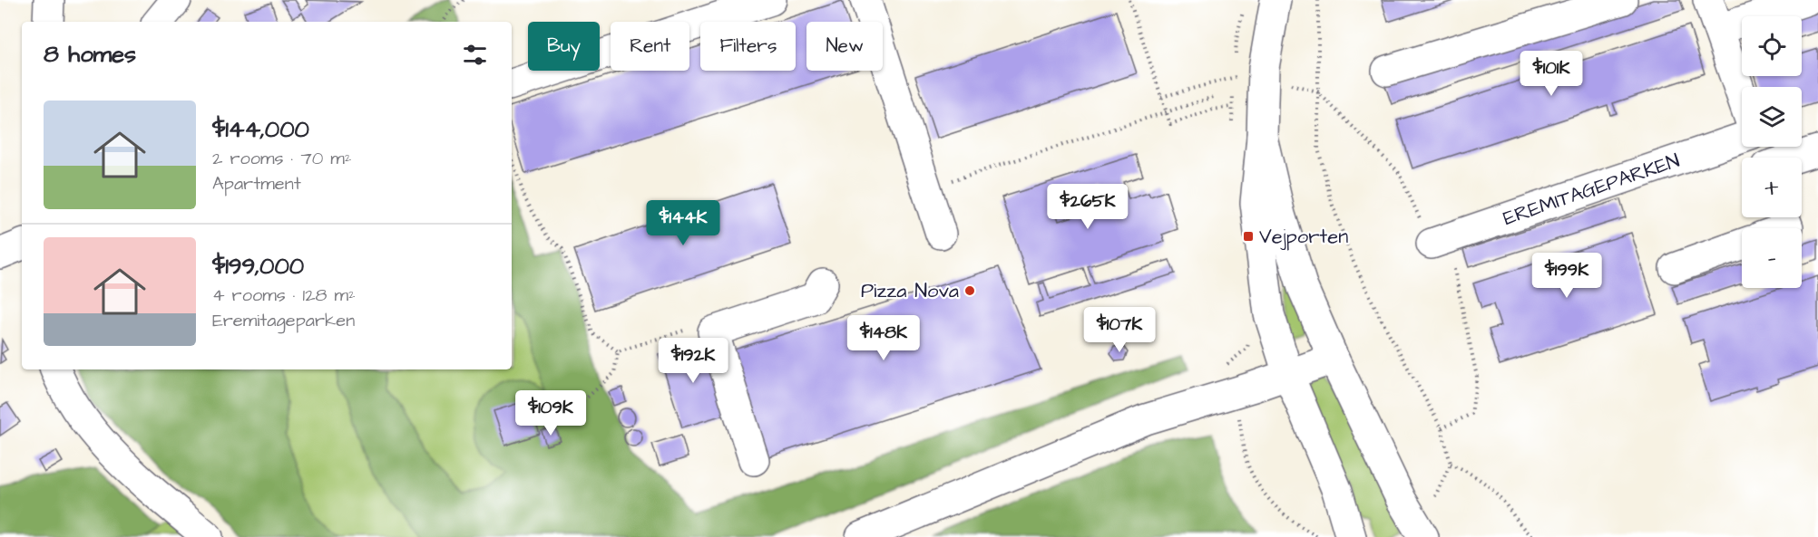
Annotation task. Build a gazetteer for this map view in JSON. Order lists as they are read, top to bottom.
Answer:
{
  "streets": {
    "main road": ["EREMITAGEPARKEN"]
  },
  "places": {
    "transit": ["Vejporten"],
    "other": ["Pizza Nova"]
  },
  "page": {
    "map_buttons": ["+", "−"],
    "chip": [
      "Buy",
      "Rent",
      "Filters",
      "New"
    ],
    "heading": "8 homes",
    "price": [
      "$101K",
      "$265K",
      "$144K",
      "$199K",
      "$107K",
      "$148K",
      "$192K",
      "$109K"
    ],
    "list": [
      {
        "name": "$144,000",
        "note": "2 rooms · 70 m² · Apartment"
      },
      {
        "name": "$199,000",
        "note": "4 rooms · 128 m² · Eremitageparken"
      }
    ]
  }
}
